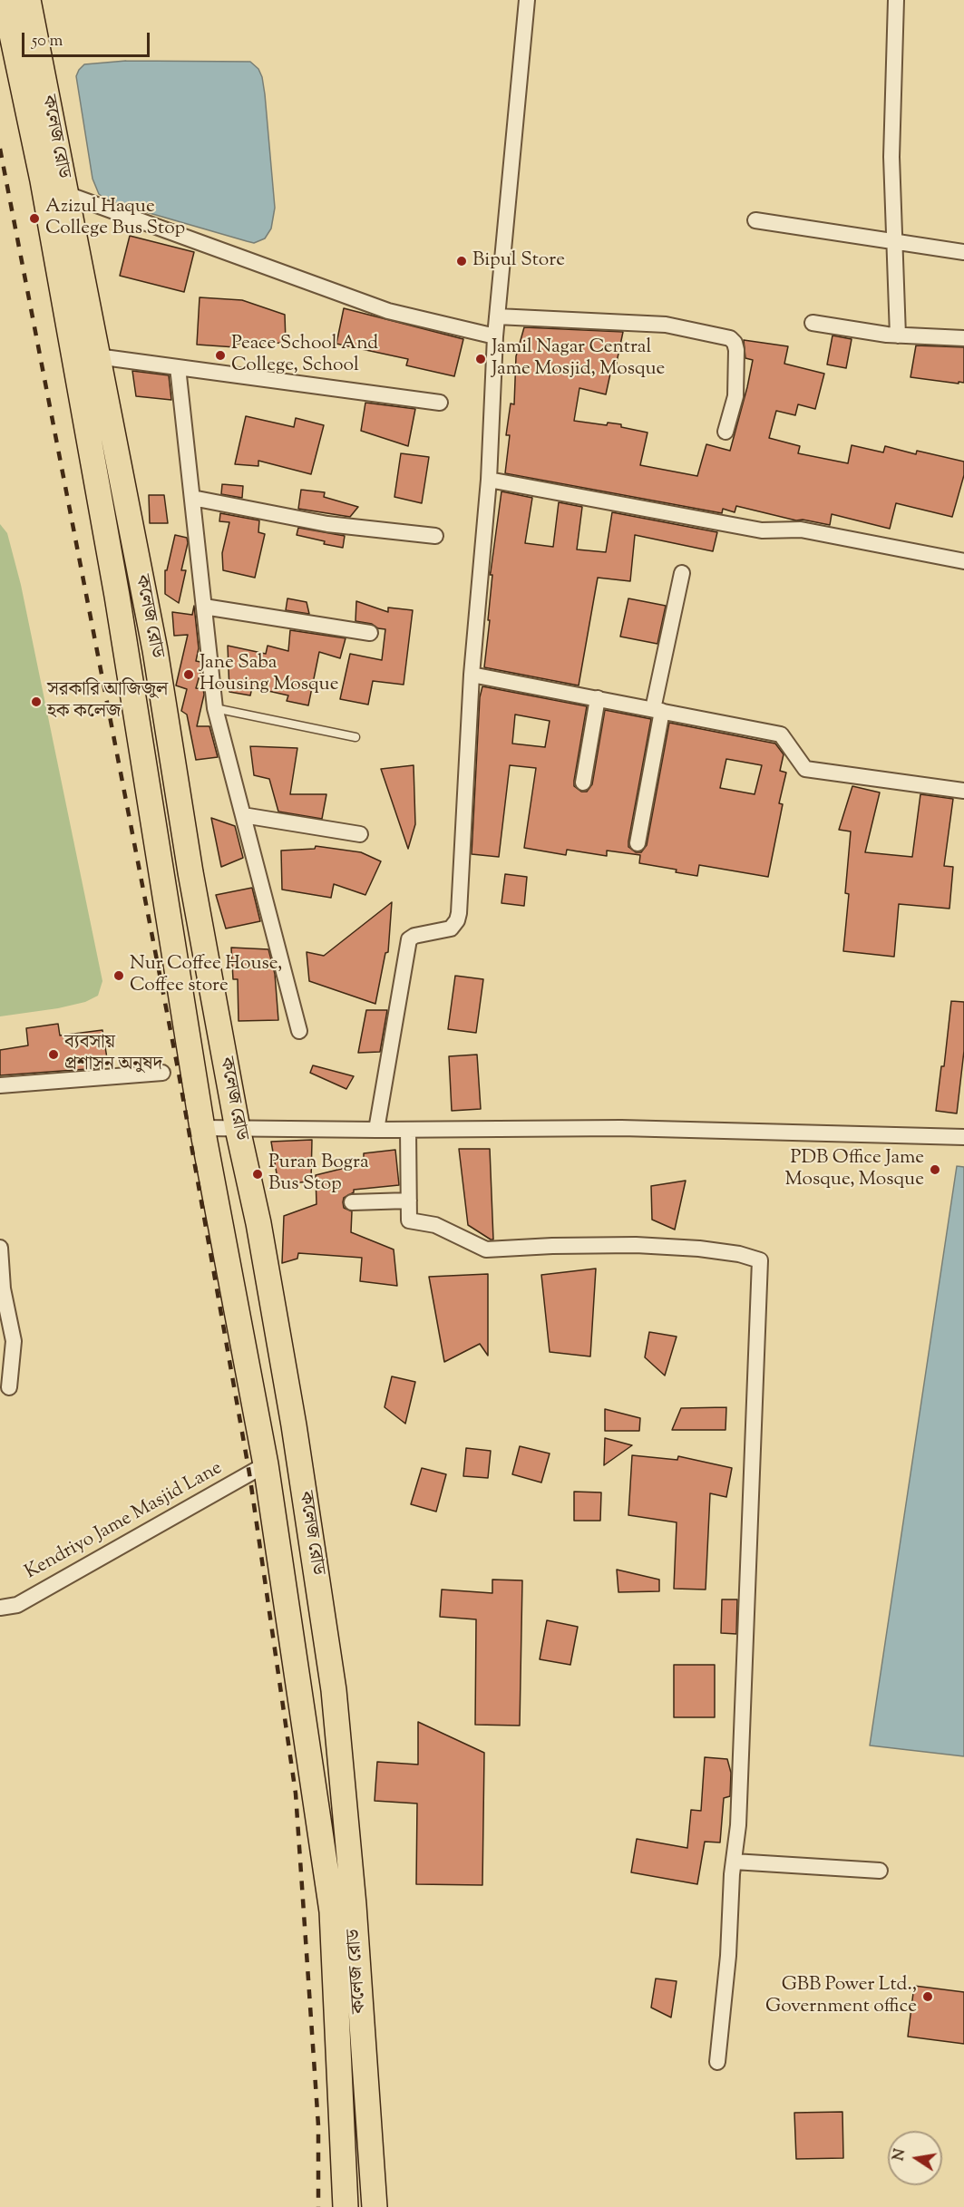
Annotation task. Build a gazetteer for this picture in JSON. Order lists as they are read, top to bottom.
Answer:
{
  "streets": {
    "highway": ["কলেজ রোড"],
    "street": ["Kendriyo Jame Masjid Lane"]
  },
  "crossings": [
    ["কলেজ রোড", "Kendriyo Jame Masjid Lane"]
  ],
  "places": [
    "Azizul Haque College Bus Stop",
    "Bipul Store",
    "Peace School And College, School",
    "Jamil Nagar Central Jame Mosjid, Mosque",
    "Jane Saba Housing Mosque",
    "সরকারি আজিজুল হক কলেজ",
    "Nur Coffee House, Coffee store",
    "ব্যবসায় প্রশাসন অনুষদ",
    "PDB Office Jame Mosque, Mosque",
    "Puran Bogra Bus Stop",
    "GBB Power Ltd., Government office"
  ],
  "scale_bar": "50 m",
  "north": "left"
}
